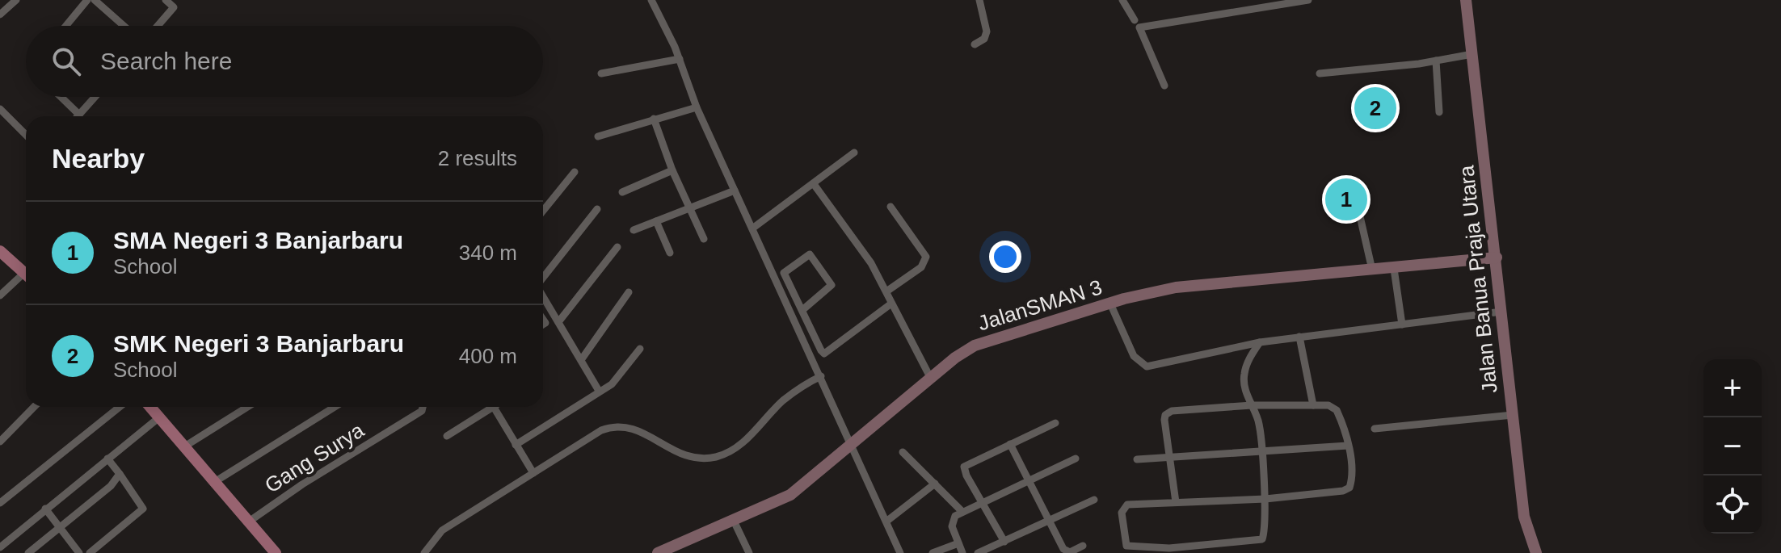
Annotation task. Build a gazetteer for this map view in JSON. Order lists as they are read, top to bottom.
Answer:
{
  "streets": {
    "street": ["Jalan Banua Praja Utara", "JalanSMAN 3", "Gang Surya"]
  },
  "crossings": [
    ["Jalan Banua Praja Utara", "JalanSMAN 3"]
  ],
  "page": {
    "search": "Search here",
    "pins": ["2", "1"],
    "heading": ["Nearby", "2 results"],
    "list": [
      {
        "mark": "1",
        "name": "SMA Negeri 3 Banjarbaru",
        "note": "School",
        "value": "340 m"
      },
      {
        "mark": "2",
        "name": "SMK Negeri 3 Banjarbaru",
        "note": "School",
        "value": "400 m"
      }
    ],
    "map_buttons": ["+", "−"]
  }
}
